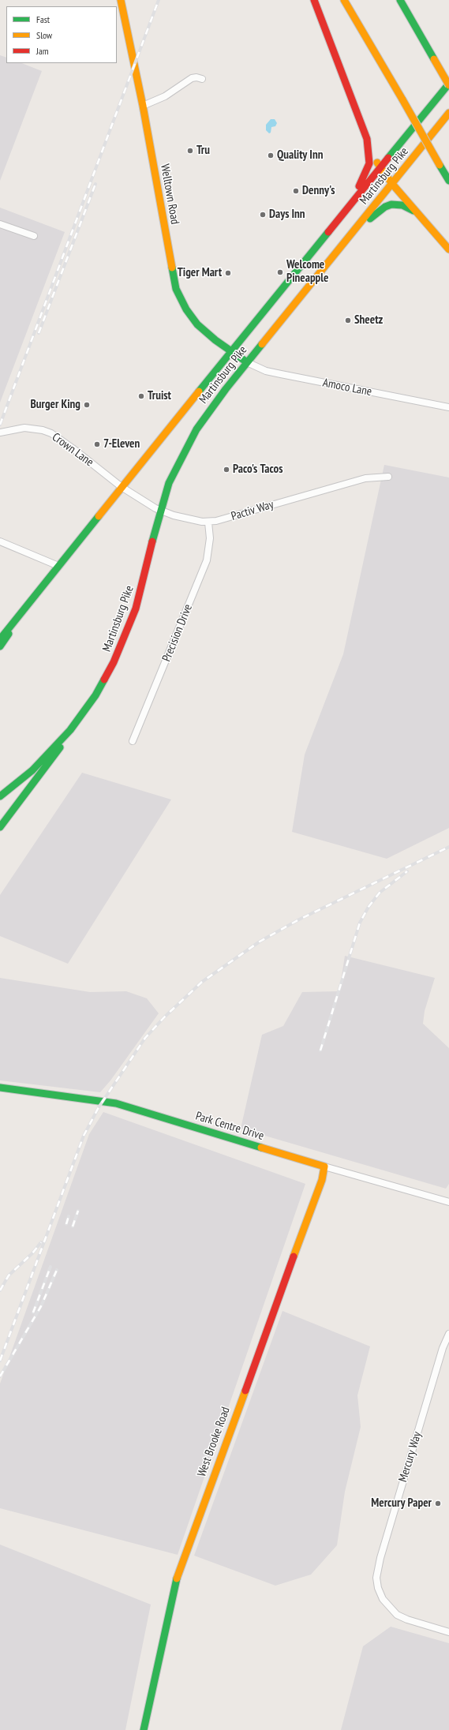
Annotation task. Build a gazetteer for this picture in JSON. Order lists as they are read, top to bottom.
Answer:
{
  "streets": {
    "main road": [
      "Martinsburg Pike",
      "Welltown Road",
      "Park Centre Drive",
      "West Brooke Road"
    ],
    "street": [
      "Amoco Lane",
      "Crown Lane",
      "Pactiv Way",
      "Precision Drive",
      "Mercury Way"
    ]
  },
  "crossings": [
    ["Martinsburg Pike", "Welltown Road"],
    ["Martinsburg Pike", "Amoco Lane"],
    ["Martinsburg Pike", "Crown Lane"],
    ["Martinsburg Pike", "Pactiv Way"],
    ["Welltown Road", "Amoco Lane"],
    ["Crown Lane", "Pactiv Way"],
    ["Pactiv Way", "Precision Drive"],
    ["Park Centre Drive", "West Brooke Road"]
  ],
  "places": [
    "Tru",
    "Quality Inn",
    "Denny's",
    "Days Inn",
    "Welcome Pineapple",
    "Tiger Mart",
    "Sheetz",
    "Truist",
    "Burger King",
    "7-Eleven",
    "Paco's Tacos",
    "Mercury Paper"
  ],
  "legend": ["Fast", "Slow", "Jam"]
}
